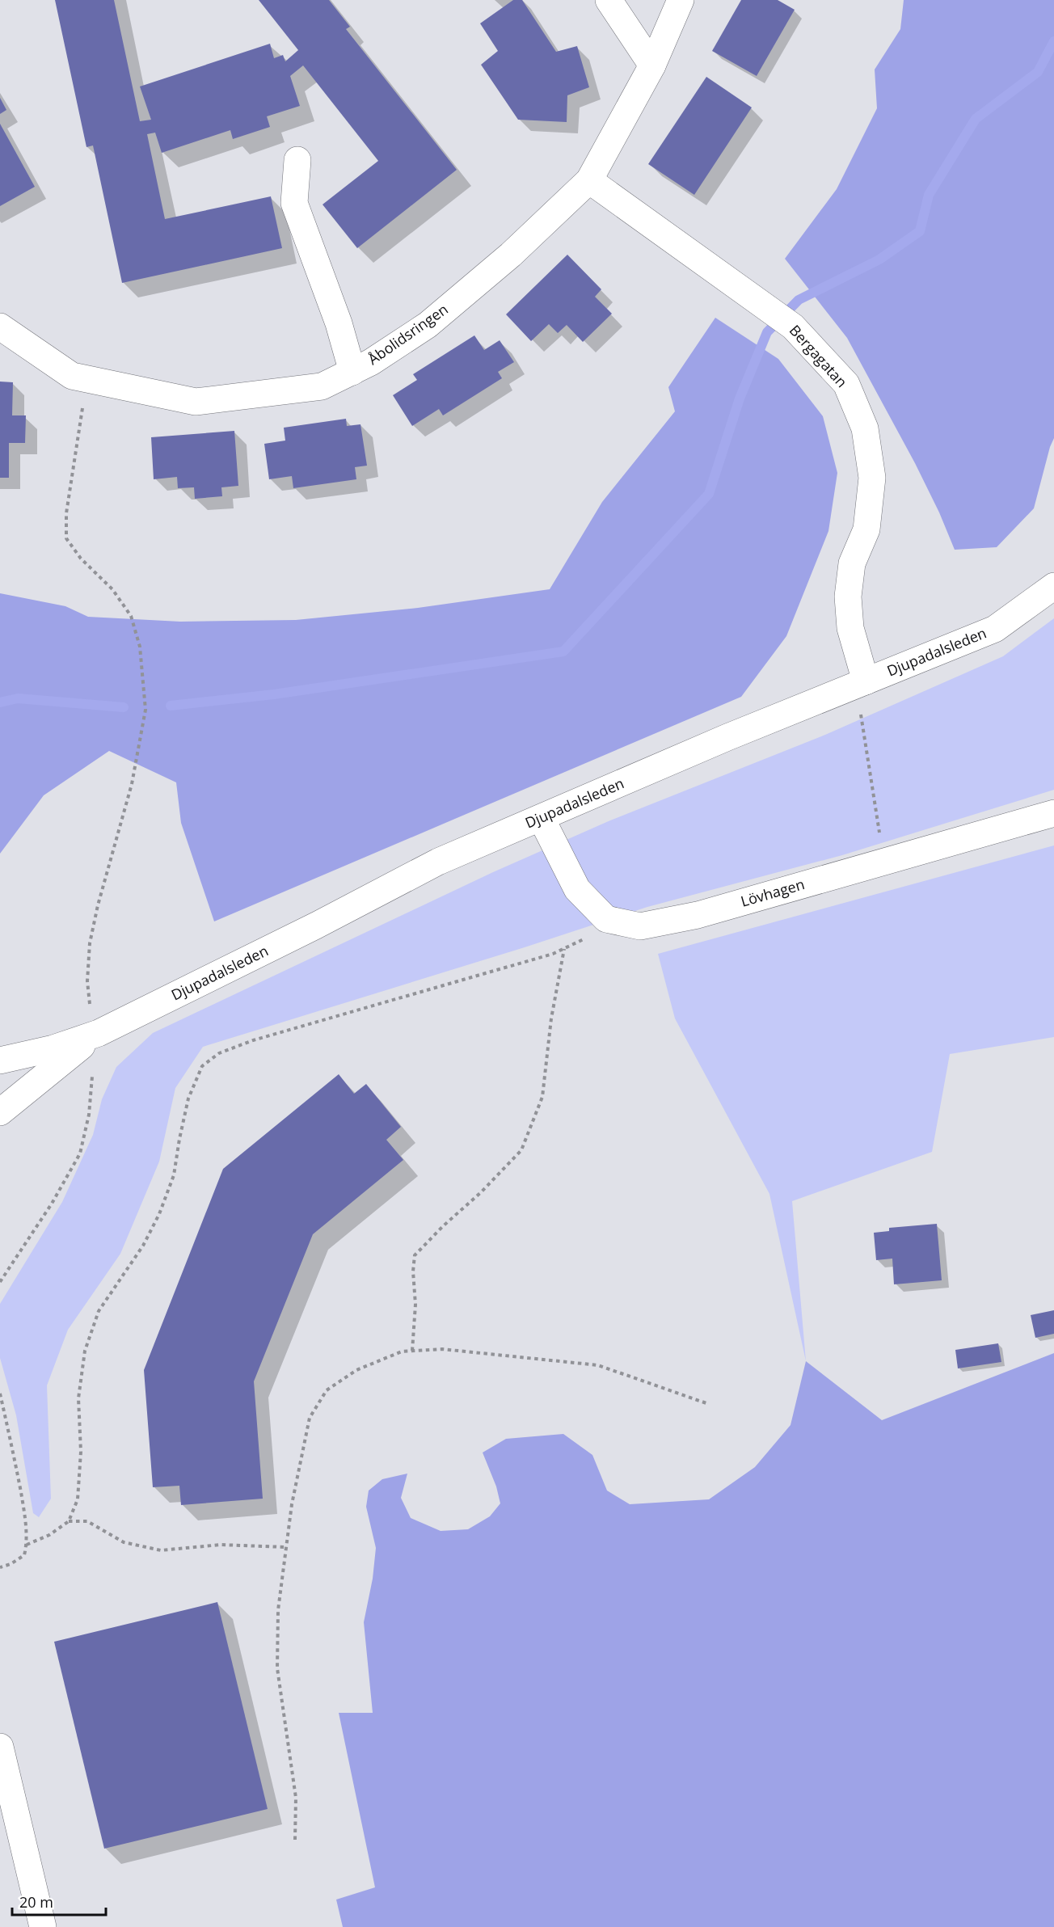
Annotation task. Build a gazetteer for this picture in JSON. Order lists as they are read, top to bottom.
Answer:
{
  "streets": {
    "street": [
      "Åbolidsringen",
      "Bergagatan",
      "Djupadalsleden",
      "Lövhagen"
    ]
  },
  "crossings": [
    ["Åbolidsringen", "Bergagatan"],
    ["Bergagatan", "Djupadalsleden"]
  ],
  "scale_bar": "20 m"
}
